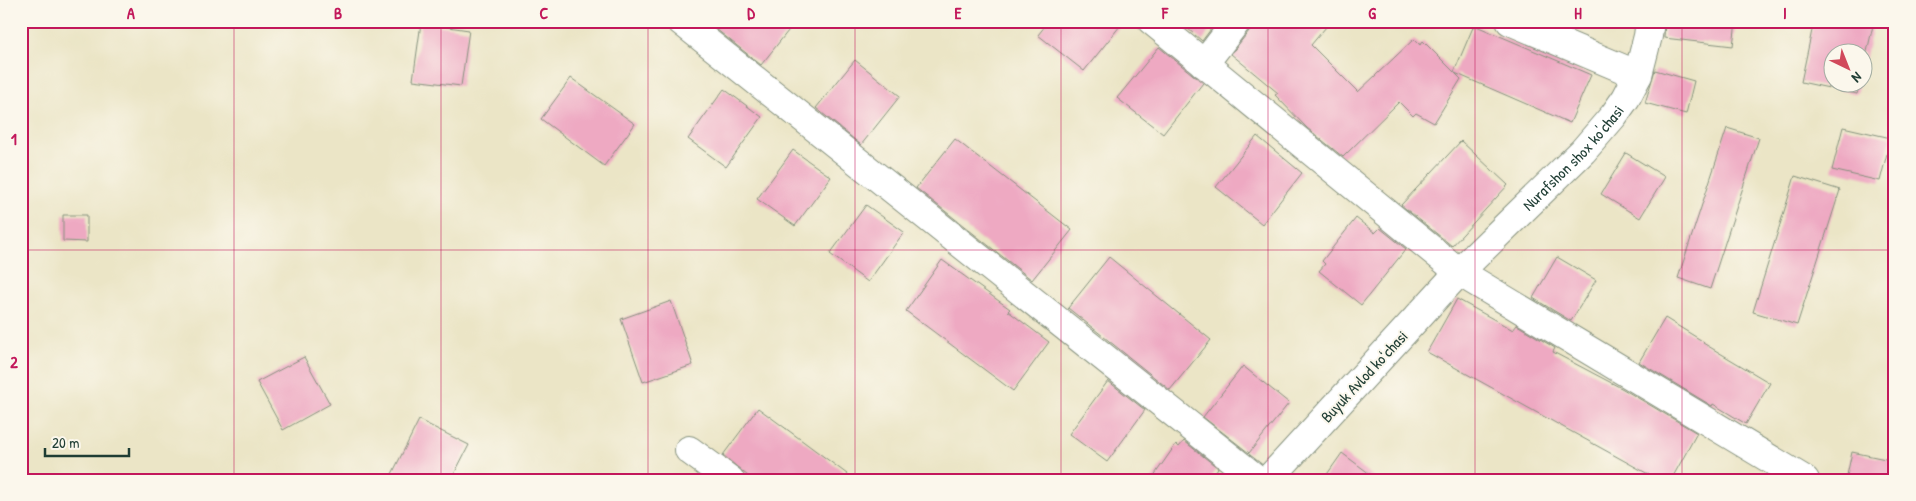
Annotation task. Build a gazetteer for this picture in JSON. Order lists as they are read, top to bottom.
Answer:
{
  "streets": {
    "street": ["Nurafshon shox ko'chasi", "Buyuk Avlod koʻchasi"]
  },
  "crossings": [
    ["Nurafshon shox ko'chasi", "Buyuk Avlod koʻchasi"]
  ],
  "scale_bar": "20 m",
  "north": "bottom right",
  "grid": {
    "columns": [
      "A",
      "B",
      "C",
      "D",
      "E",
      "F",
      "G",
      "H",
      "I"
    ],
    "rows": ["1", "2"]
  }
}
